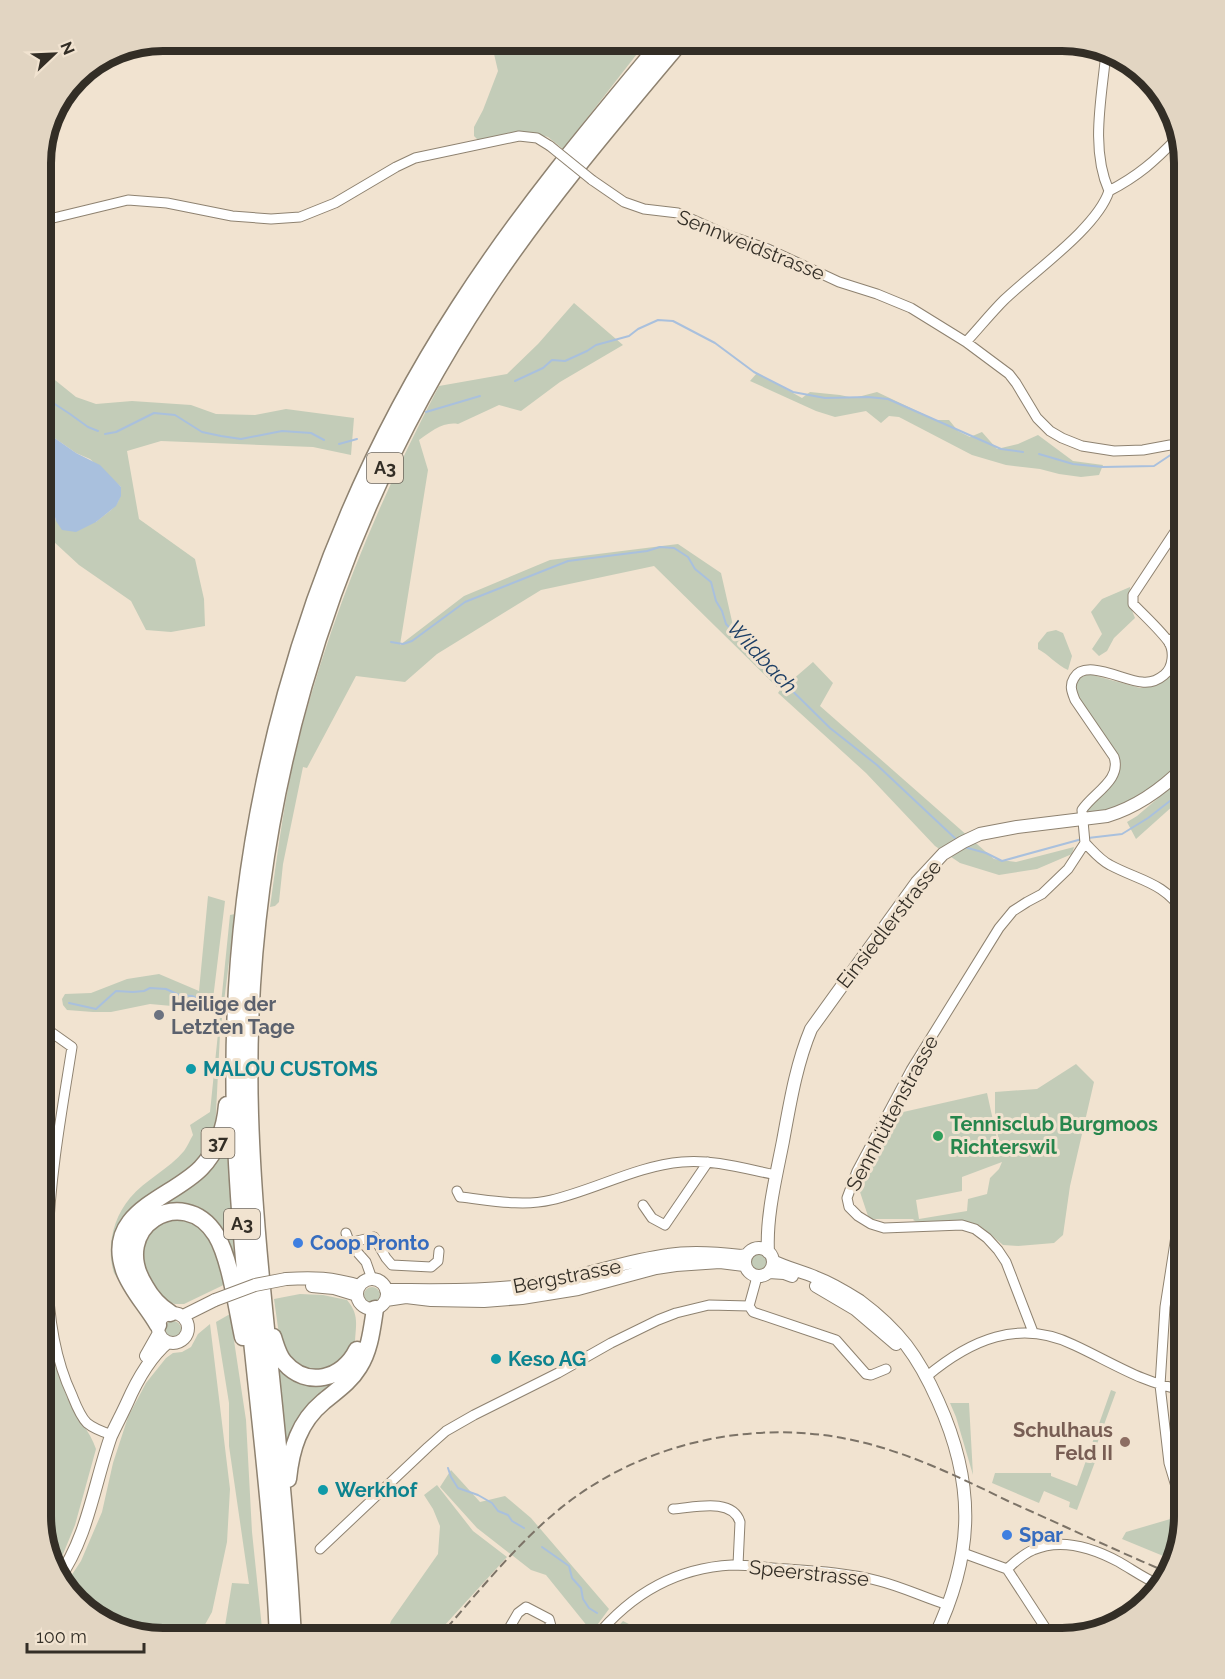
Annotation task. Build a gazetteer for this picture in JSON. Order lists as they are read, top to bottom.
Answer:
{
  "streets": {
    "highway": ["A3", "37"],
    "main road": ["Einsiedlerstrasse", "Bergstrasse"],
    "street": ["Sennweidstrasse", "Sennhüttenstrasse", "Speerstrasse"]
  },
  "crossings": [
    ["A3", "37"],
    ["Einsiedlerstrasse", "Bergstrasse"],
    ["37", "Bergstrasse"],
    ["Bergstrasse", "Speerstrasse"]
  ],
  "water": ["Wildbach"],
  "places": [
    "Heilige der Letzten Tage",
    "MALOU CUSTOMS",
    "Tennisclub Burgmoos Richterswil",
    "Coop Pronto",
    "Keso AG",
    "Schulhaus Feld II",
    "Werkhof",
    "Spar"
  ],
  "scale_bar": "100 m",
  "north": "top right"
}
